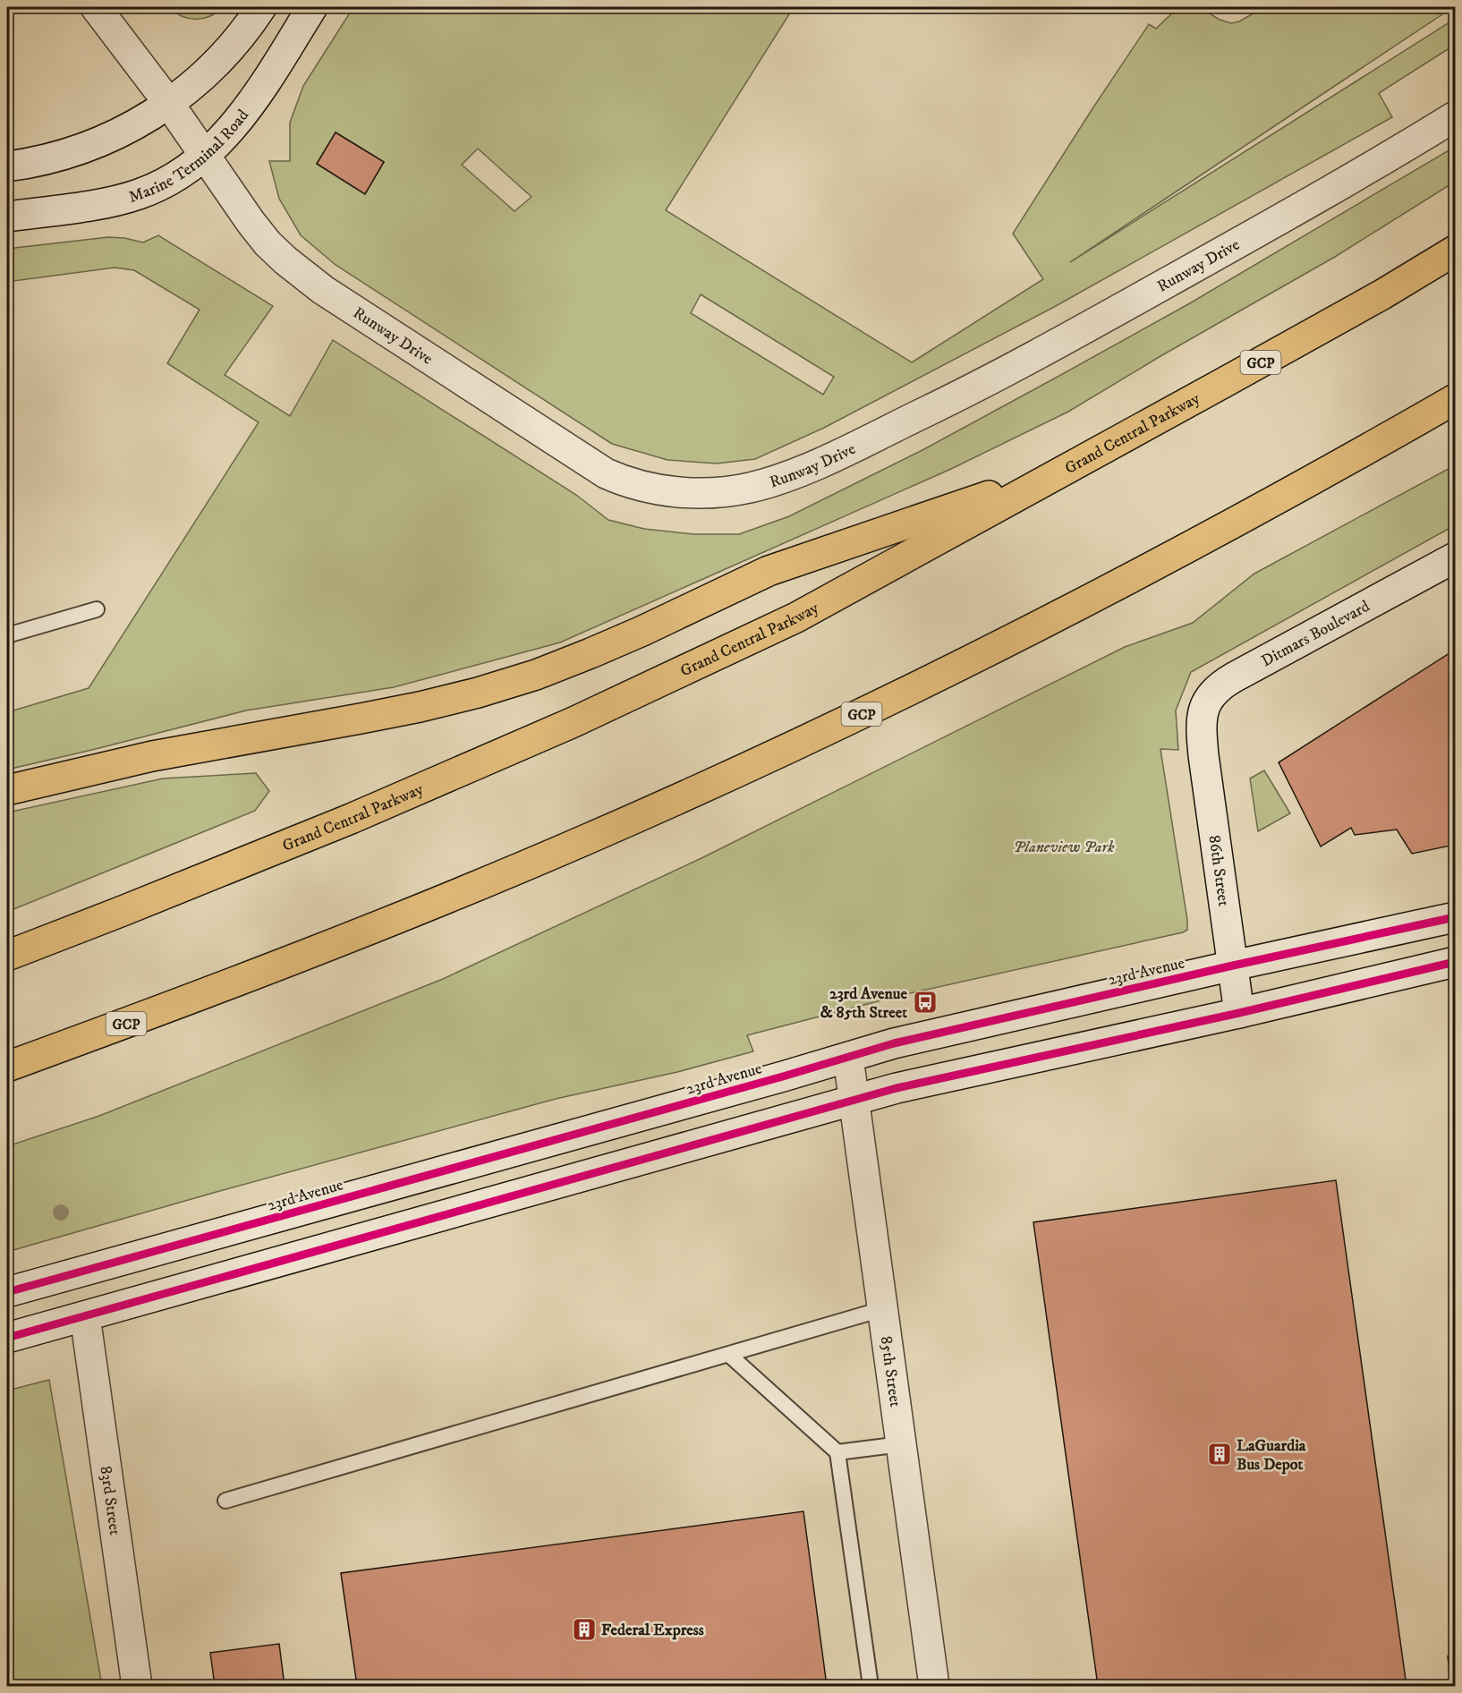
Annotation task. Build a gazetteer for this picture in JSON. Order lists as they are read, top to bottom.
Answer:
{
  "streets": {
    "highway": ["GCP", "Grand Central Parkway"],
    "street": [
      "Marine Terminal Road",
      "Runway Drive",
      "Ditmars Boulevard",
      "86th Street",
      "23rd Avenue",
      "85th Street",
      "83rd Street"
    ]
  },
  "crossings": [
    ["Marine Terminal Road", "Runway Drive"],
    ["Ditmars Boulevard", "86th Street"],
    ["86th Street", "23rd Avenue"],
    ["23rd Avenue", "85th Street"]
  ],
  "parks": ["Planeview Park"],
  "places": {
    "bus stop": ["23rd Avenue & 85th Street"],
    "building": ["LaGuardia Bus Depot", "Federal Express"]
  }
}
